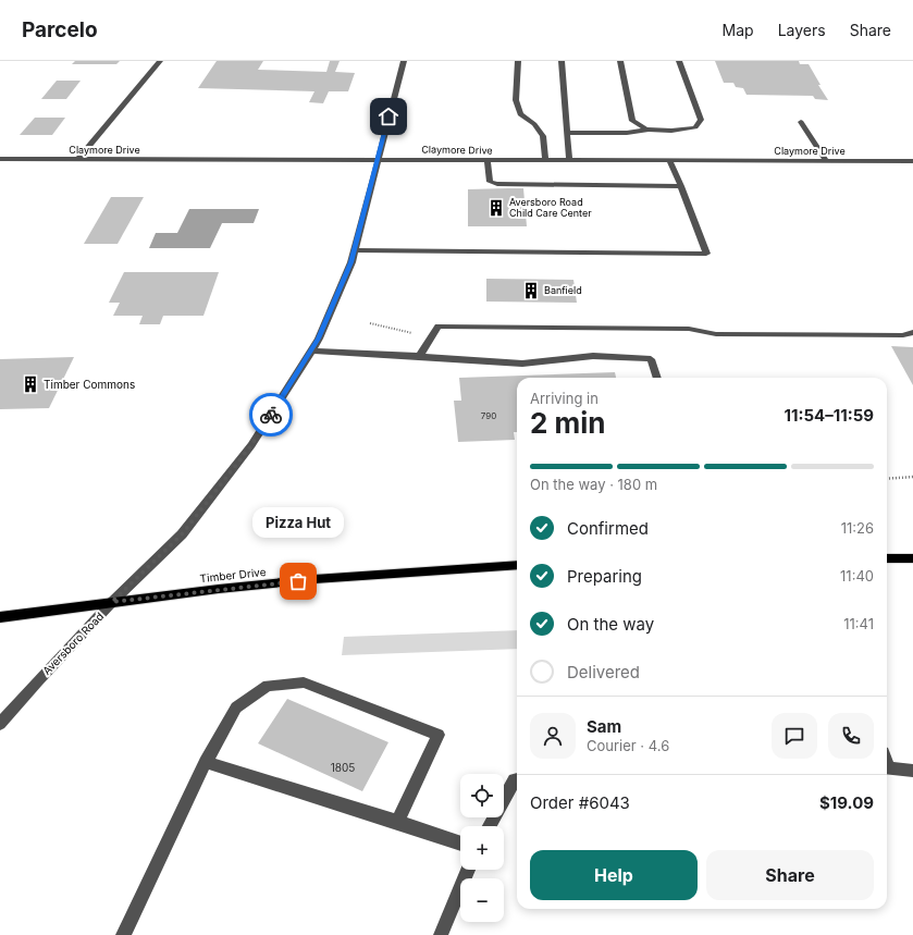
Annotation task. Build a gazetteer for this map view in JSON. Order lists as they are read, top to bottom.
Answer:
{
  "streets": {
    "main road": ["Timber Drive"],
    "street": ["Claymore Drive", "Aversboro Road"]
  },
  "crossings": [
    ["Claymore Drive", "Aversboro Road"],
    ["Timber Drive", "Aversboro Road"]
  ],
  "places": {
    "building": ["Aversboro Road Child Care Center", "Banfield", "Timber Commons"],
    "other": ["Pizza Hut"]
  },
  "house_numbers": ["790", "1805"],
  "page": {
    "header": "Parcelo",
    "nav": ["Map", "Layers", "Share"],
    "heading": ["2 min", "Arriving in", "11:54–11:59"],
    "panel": [
      "Sam",
      "Courier · 4.6",
      "Order #6043",
      "$19.09"
    ],
    "bar": "On the way · 180 m",
    "list": [
      ["Confirmed", "11:26"],
      ["Preparing", "11:40"],
      ["On the way", "11:41"],
      "Delivered"
    ],
    "bubble": "Pizza Hut",
    "map_buttons": ["+", "−"],
    "buttons": ["Help", "Share"]
  }
}
